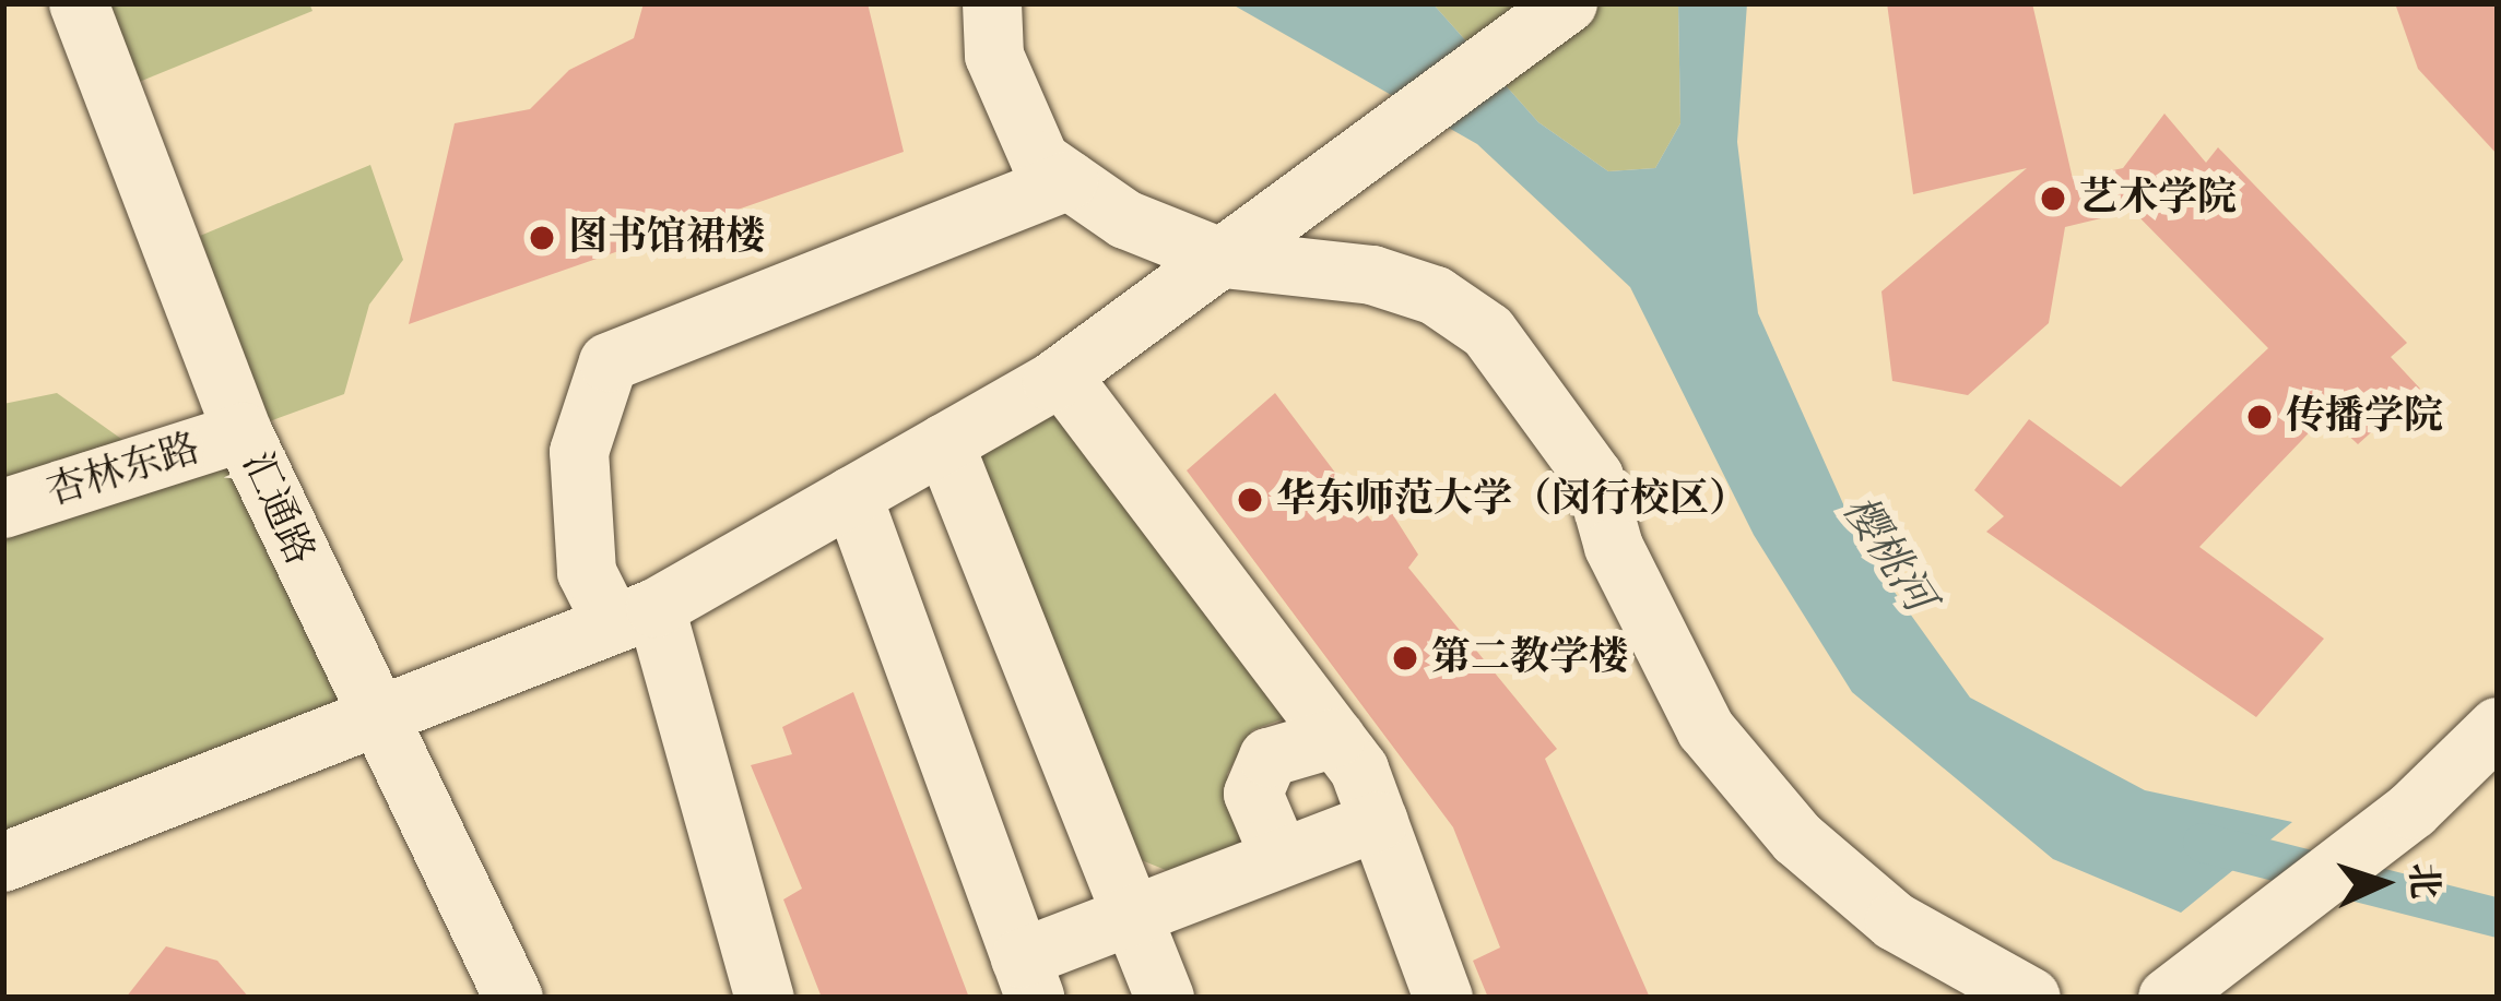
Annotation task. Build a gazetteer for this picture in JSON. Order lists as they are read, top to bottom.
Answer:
{
  "streets": {
    "street": ["杏林东路", "汇通路"]
  },
  "crossings": [
    ["杏林东路", "汇通路"]
  ],
  "water": ["樱桃河"],
  "places": [
    "艺术学院",
    "图书馆裙楼",
    "传播学院",
    "华东师范大学（闵行校区）",
    "第二教学楼"
  ],
  "north": "right"
}
